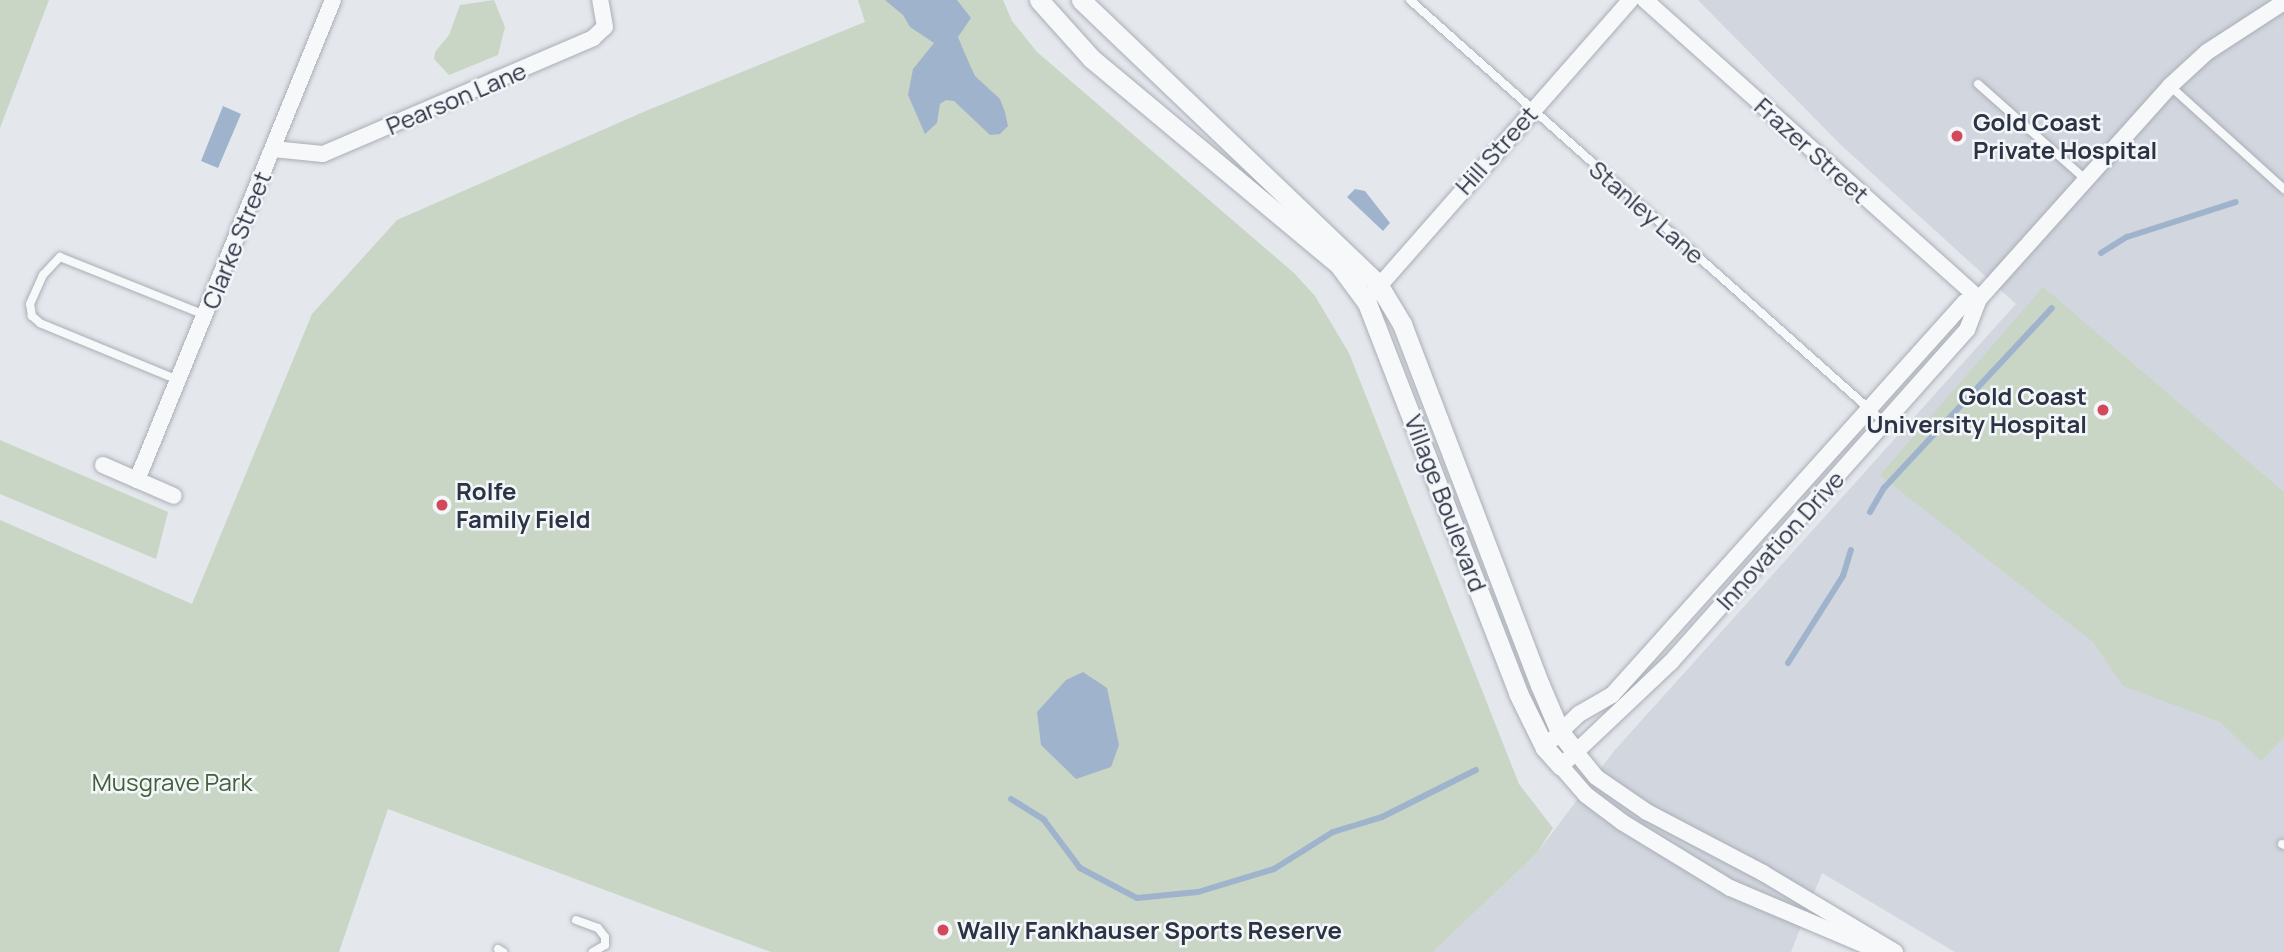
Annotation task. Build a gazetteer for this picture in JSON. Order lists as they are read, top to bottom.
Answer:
{
  "streets": {
    "street": [
      "Pearson Lane",
      "Hill Street",
      "Frazer Street",
      "Clarke Street",
      "Village Boulevard",
      "Innovation Drive"
    ],
    "lane": ["Stanley Lane"]
  },
  "crossings": [
    ["Pearson Lane", "Clarke Street"],
    ["Hill Street", "Stanley Lane"],
    ["Hill Street", "Village Boulevard"],
    ["Frazer Street", "Innovation Drive"],
    ["Stanley Lane", "Innovation Drive"],
    ["Village Boulevard", "Innovation Drive"]
  ],
  "parks": ["Musgrave Park"],
  "places": [
    "Gold Coast Private Hospital",
    "Gold Coast University Hospital",
    "Rolfe Family Field",
    "Wally Fankhauser Sports Reserve"
  ]
}
